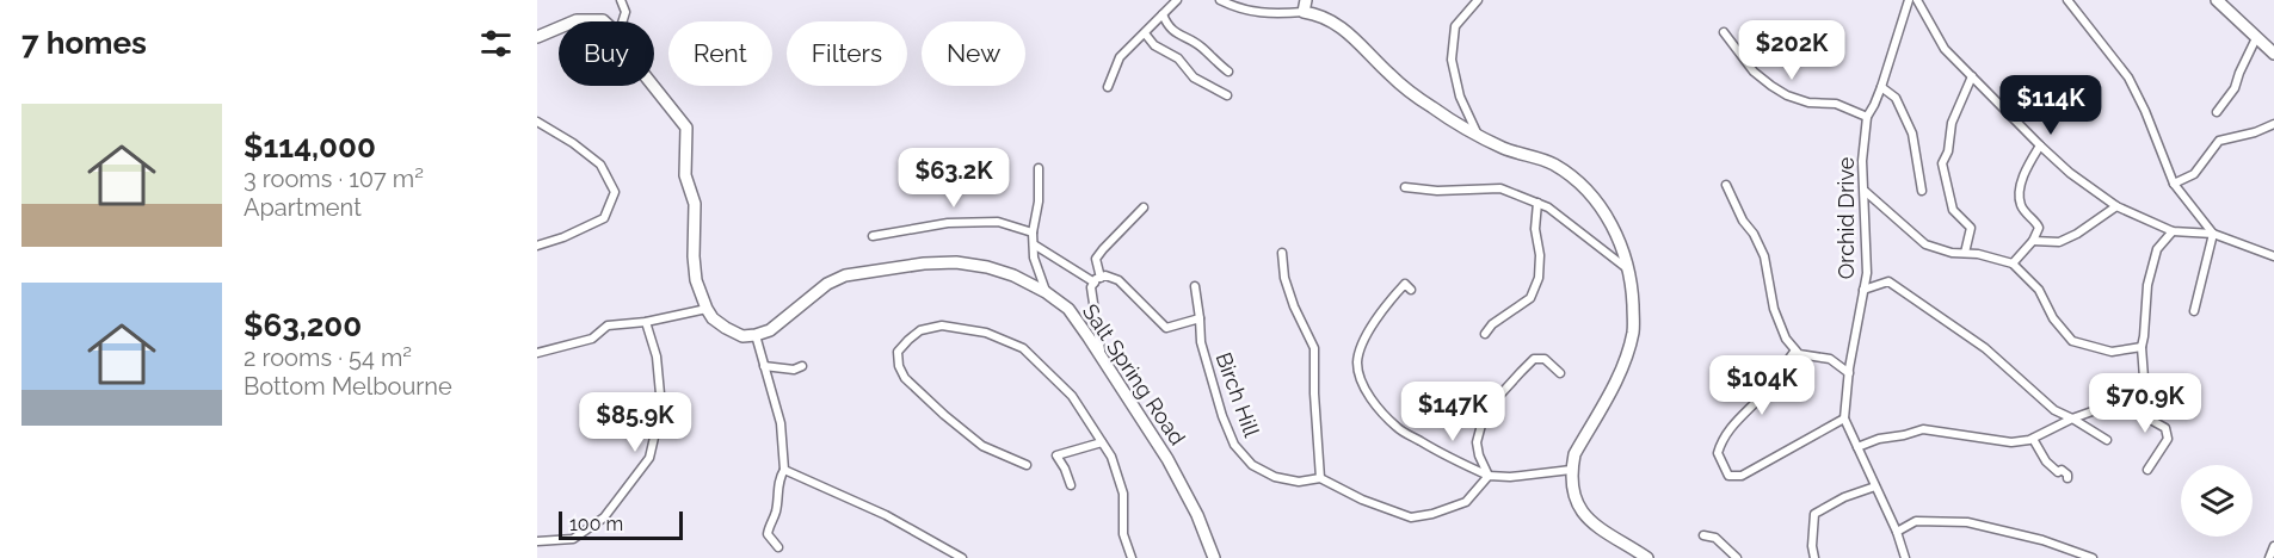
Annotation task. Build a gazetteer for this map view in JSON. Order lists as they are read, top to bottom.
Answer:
{
  "streets": {
    "street": ["Orchid Drive", "Salt Spring Road", "Birch Hill"]
  },
  "scale_bar": "100 m",
  "page": {
    "heading": "7 homes",
    "price": [
      "$202K",
      "$114K",
      "$63.2K",
      "$104K",
      "$70.9K",
      "$147K",
      "$85.9K"
    ],
    "chip": [
      "Buy",
      "Rent",
      "Filters",
      "New"
    ],
    "list": [
      {
        "name": "$114,000",
        "note": "3 rooms · 107 m² · Apartment"
      },
      {
        "name": "$63,200",
        "note": "2 rooms · 54 m² · Bottom Melbourne"
      }
    ],
    "scale": "100 m"
  }
}
